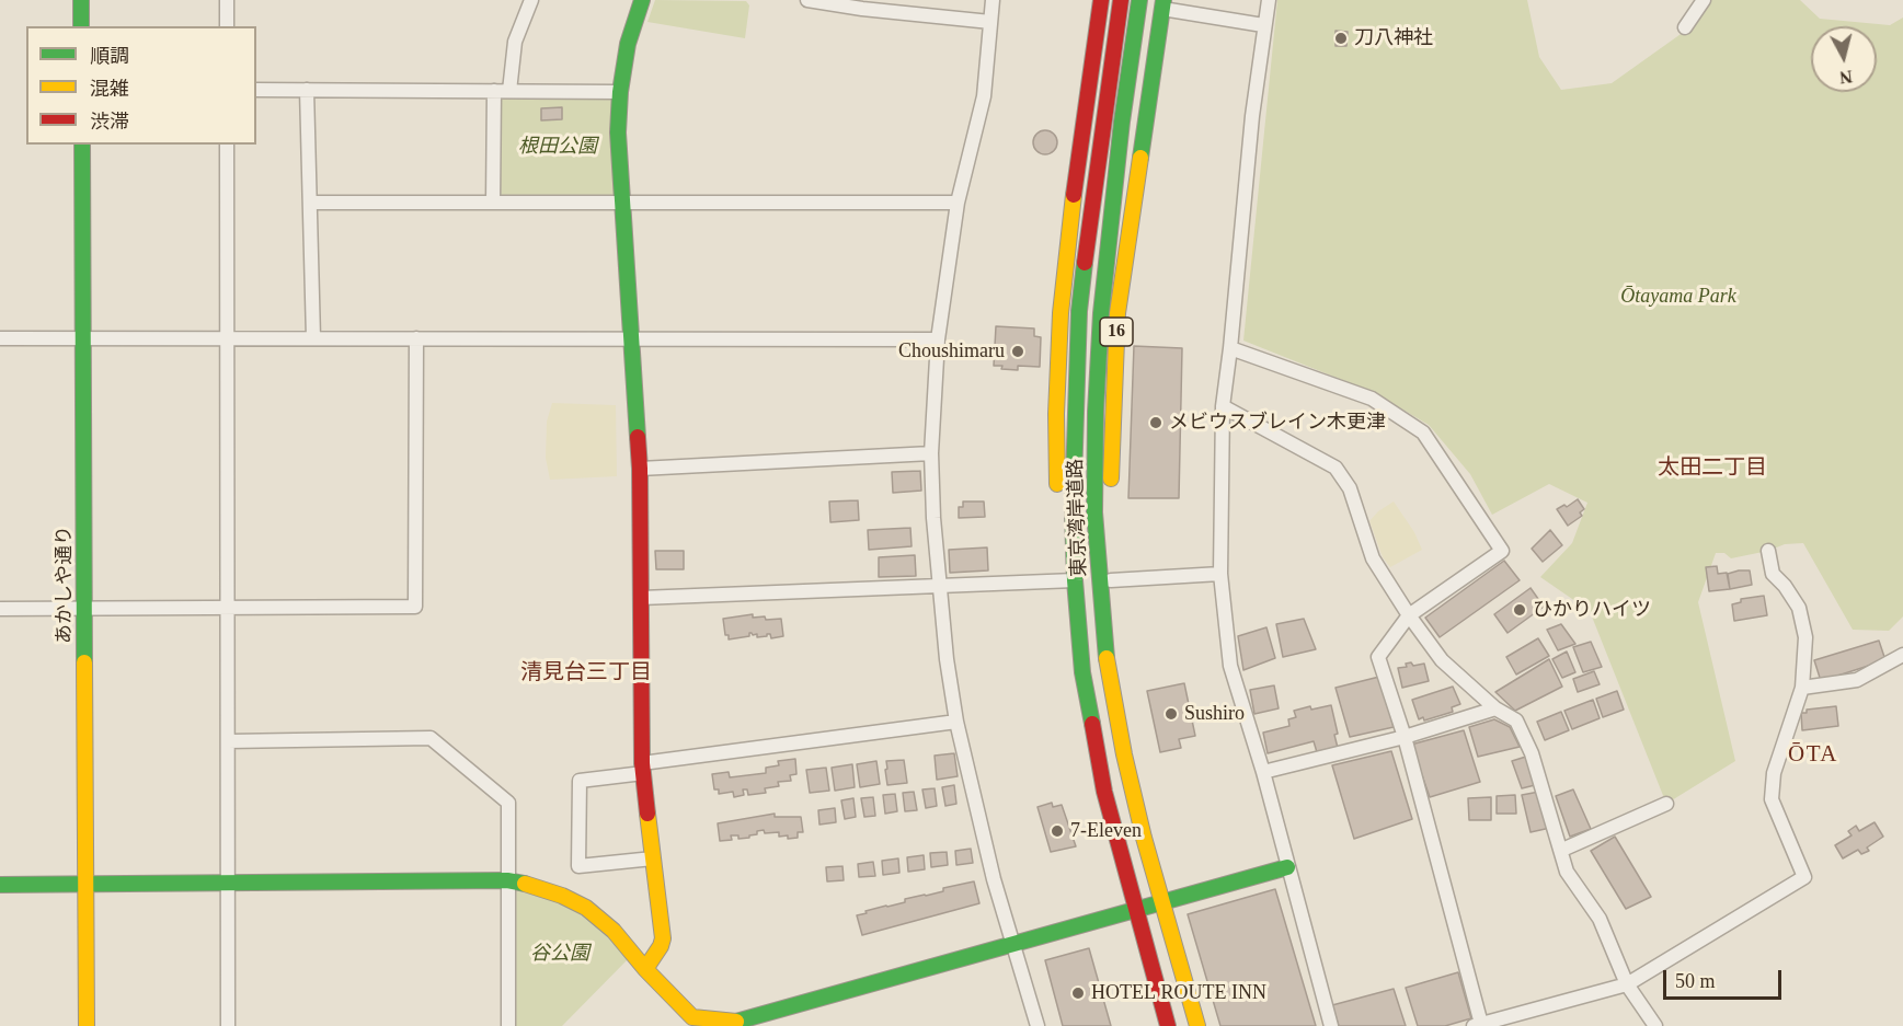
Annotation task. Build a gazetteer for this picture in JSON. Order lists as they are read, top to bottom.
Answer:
{
  "streets": {
    "main road": ["16", "東京湾岸道路", "あかしや通り"]
  },
  "crossings": [
    ["16", "東京湾岸道路"]
  ],
  "districts": ["太田二丁目", "清見台三丁目", "ŌTA"],
  "parks": ["根田公園", "Ōtayama Park", "谷公園"],
  "places": [
    "刀八神社",
    "Choushimaru",
    "メビウスブレイン木更津",
    "ひかりハイツ",
    "Sushiro",
    "7-Eleven",
    "HOTEL ROUTE INN"
  ],
  "legend": ["順調", "混雑", "渋滞"],
  "scale_bar": "50 m",
  "north": "bottom"
}
